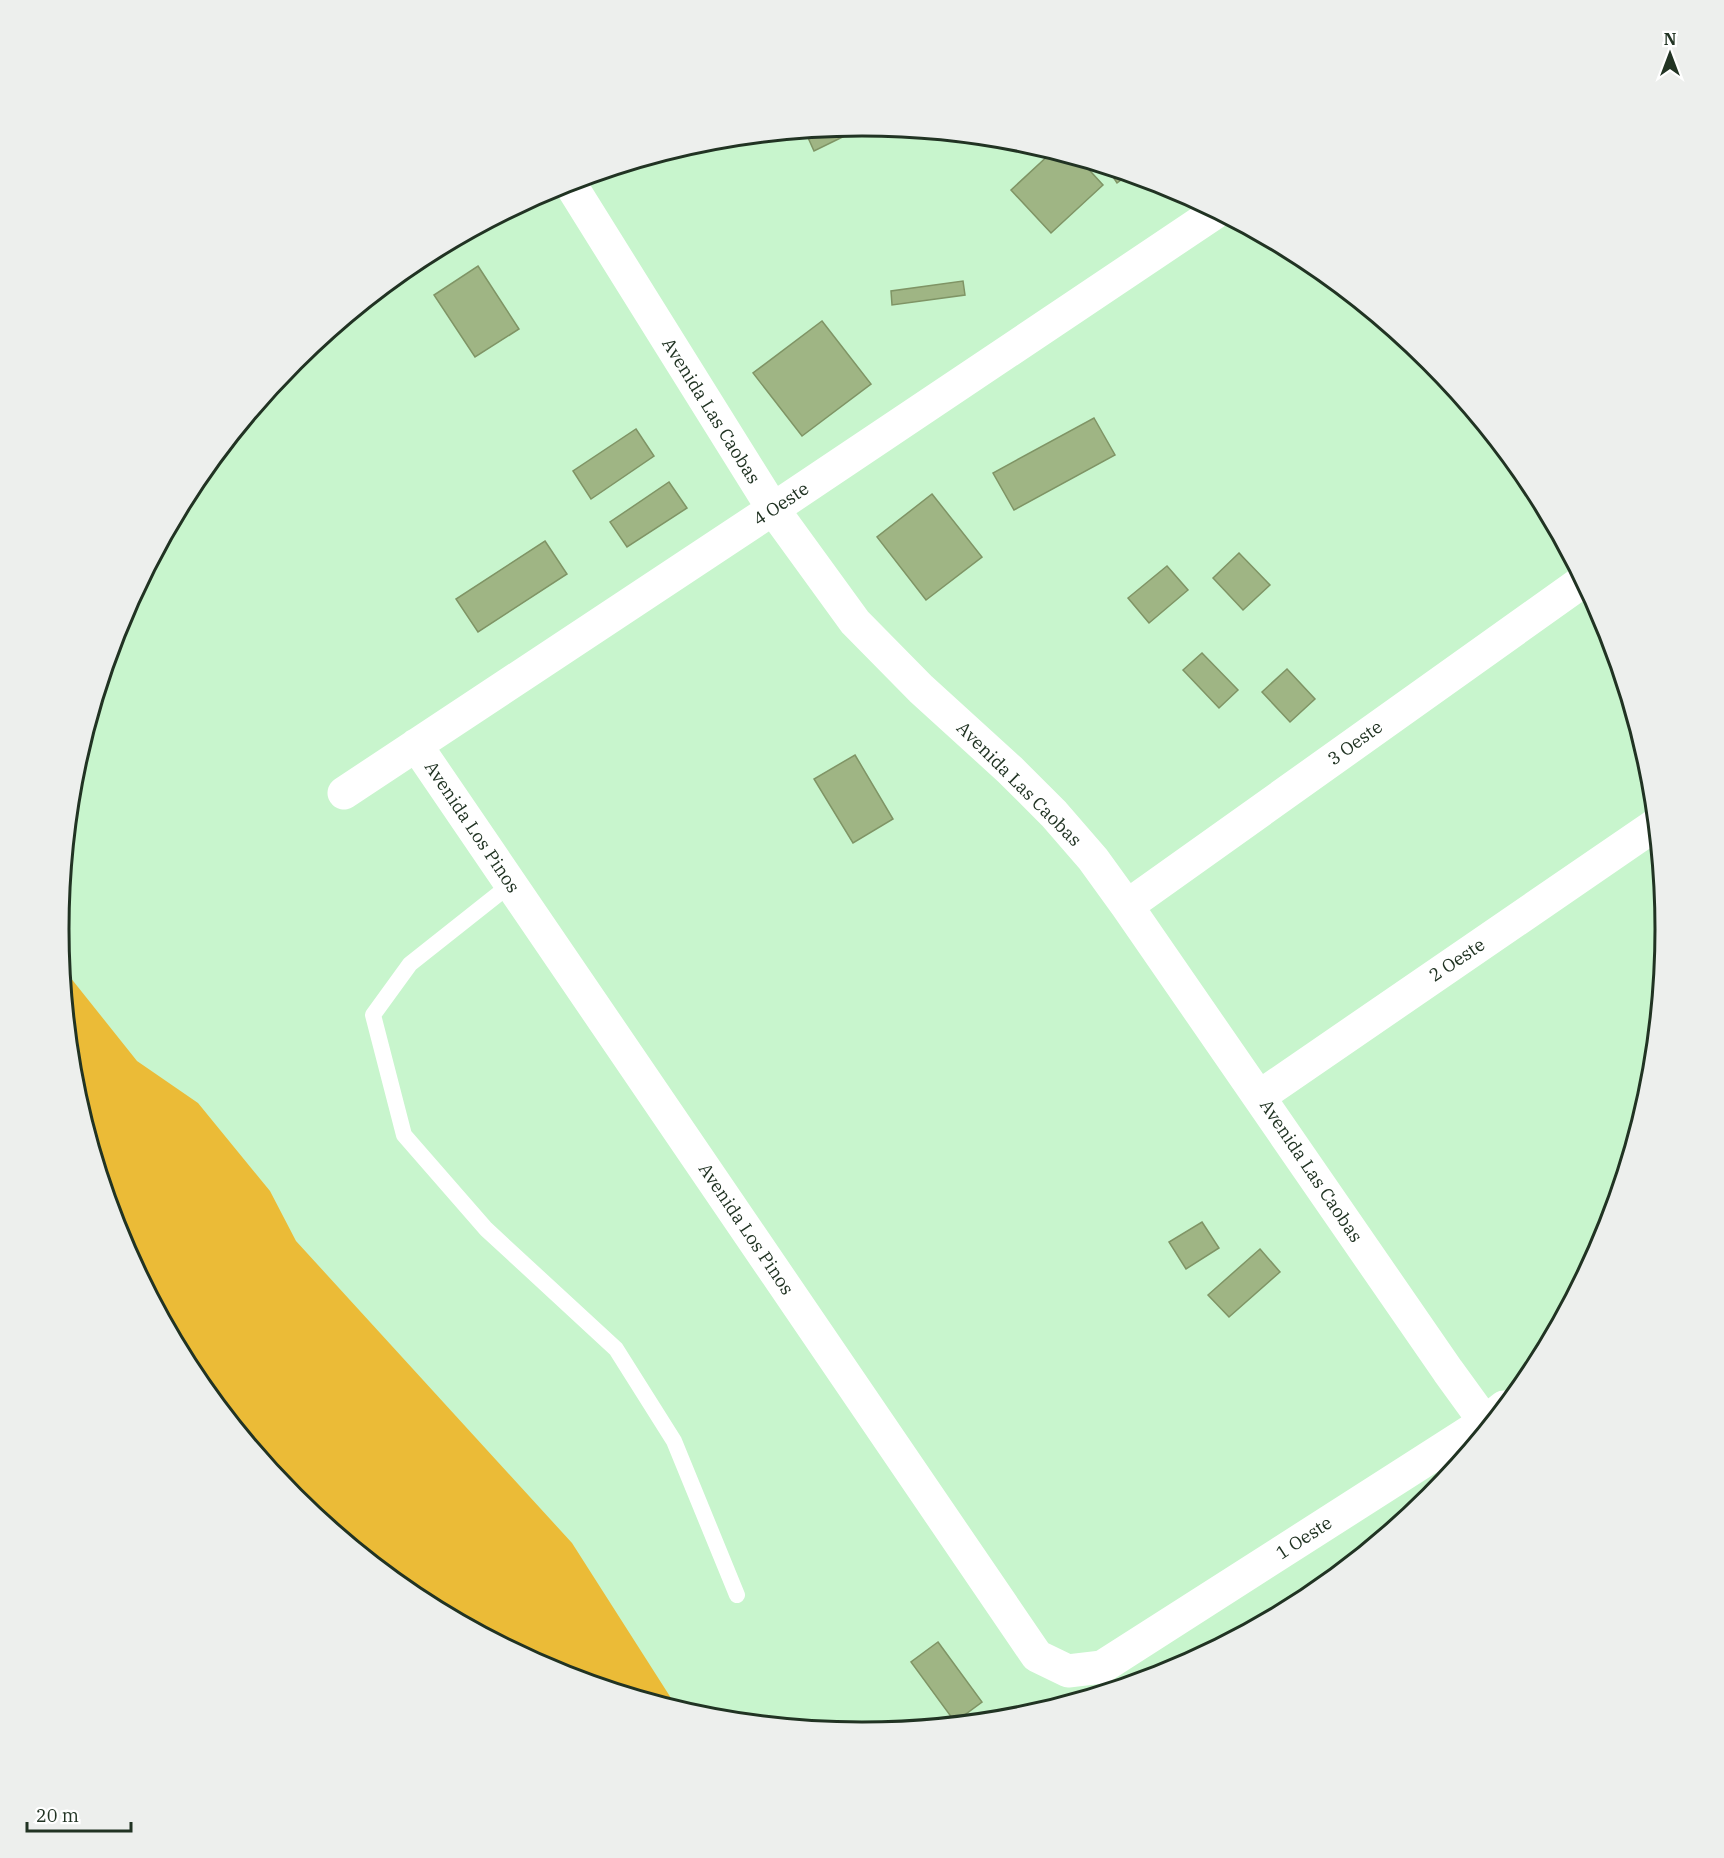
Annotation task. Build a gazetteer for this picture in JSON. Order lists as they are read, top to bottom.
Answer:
{
  "streets": {
    "street": [
      "Avenida Las Caobas",
      "4 Oeste",
      "3 Oeste",
      "Avenida Los Pinos",
      "2 Oeste",
      "1 Oeste"
    ]
  },
  "crossings": [
    ["Avenida Las Caobas", "4 Oeste"],
    ["Avenida Las Caobas", "3 Oeste"],
    ["Avenida Las Caobas", "2 Oeste"],
    ["4 Oeste", "Avenida Los Pinos"],
    ["Avenida Los Pinos", "1 Oeste"]
  ],
  "scale_bar": "20 m",
  "north": "top"
}
